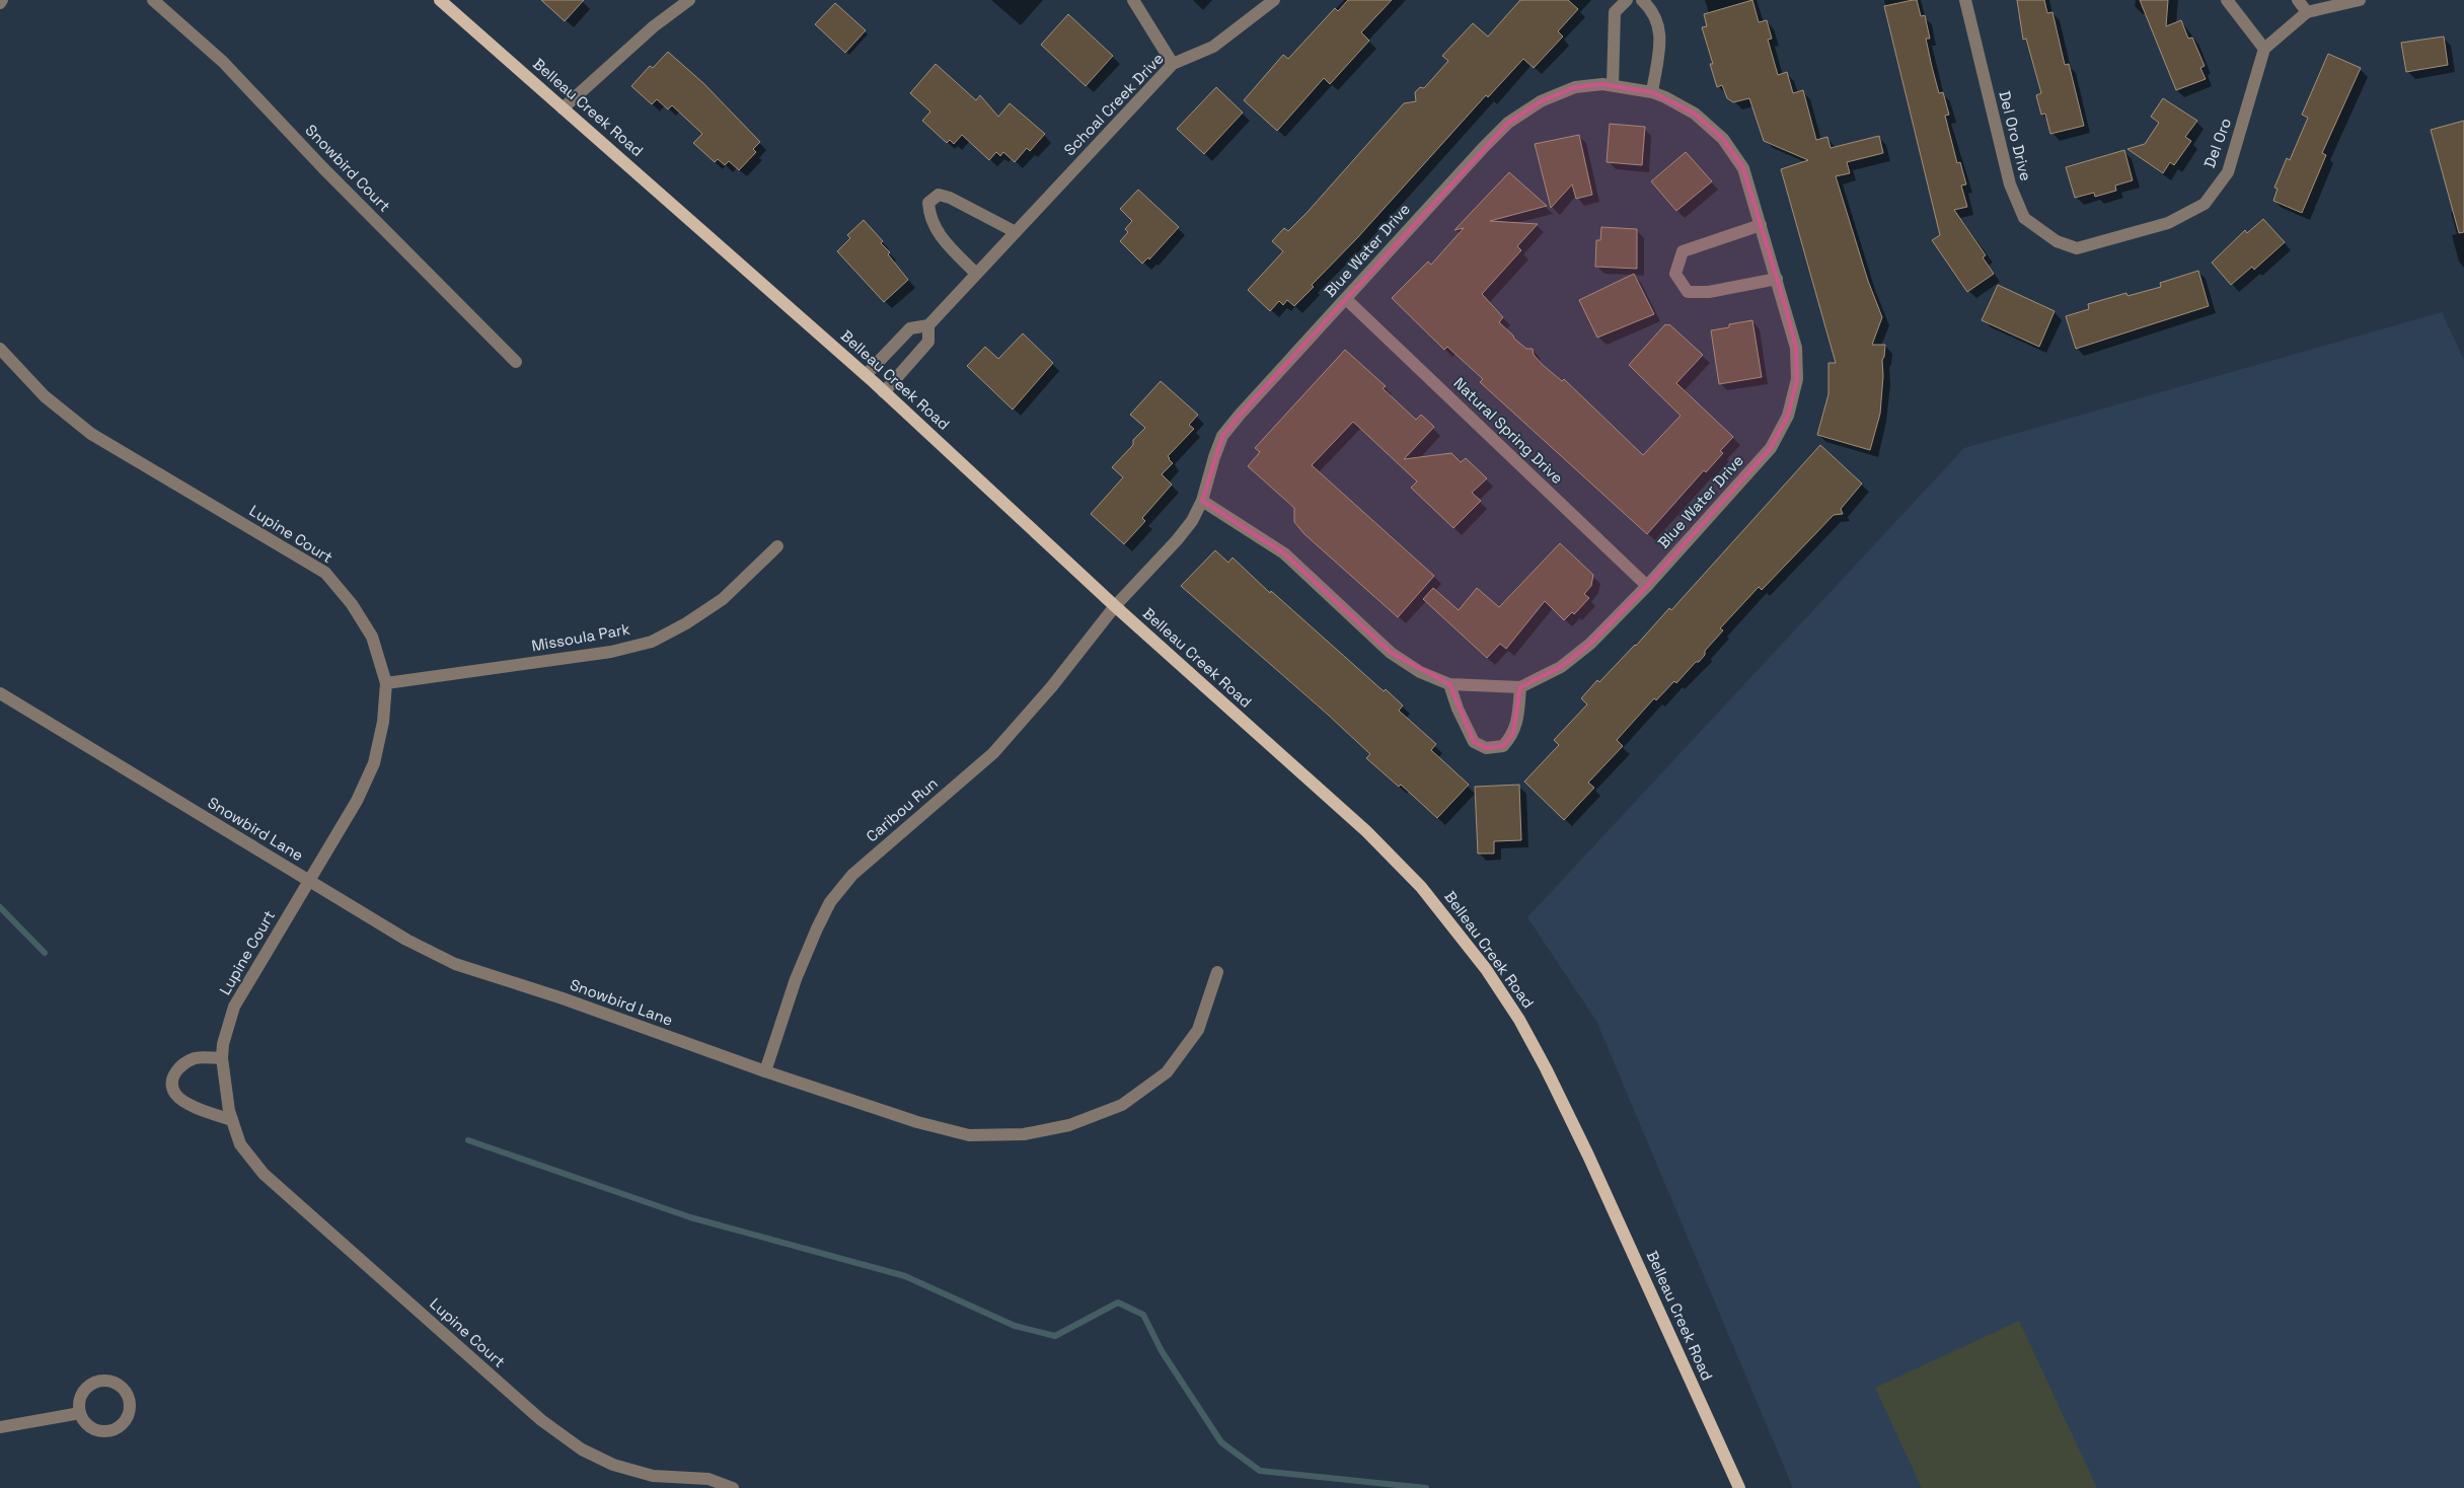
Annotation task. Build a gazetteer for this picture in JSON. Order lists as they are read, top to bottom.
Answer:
{
  "streets": {
    "main road": ["Belleau Creek Road"],
    "street": [
      "Schoal Creek Drive",
      "Del Oro Drive",
      "Del Oro",
      "Snowbird Court",
      "Blue Water Drive",
      "Natural Spring Drive",
      "Lupine Court",
      "Missoula Park",
      "Caribou Run",
      "Snowbird Lane"
    ]
  },
  "crossings": [
    ["Schoal Creek Drive", "Belleau Creek Road"],
    ["Belleau Creek Road", "Blue Water Drive"],
    ["Belleau Creek Road", "Caribou Run"],
    ["Del Oro Drive", "Del Oro"],
    ["Blue Water Drive", "Natural Spring Drive"],
    ["Blue Water Drive", "Caribou Run"],
    ["Lupine Court", "Missoula Park"],
    ["Lupine Court", "Snowbird Lane"],
    ["Caribou Run", "Snowbird Lane"]
  ]
}
